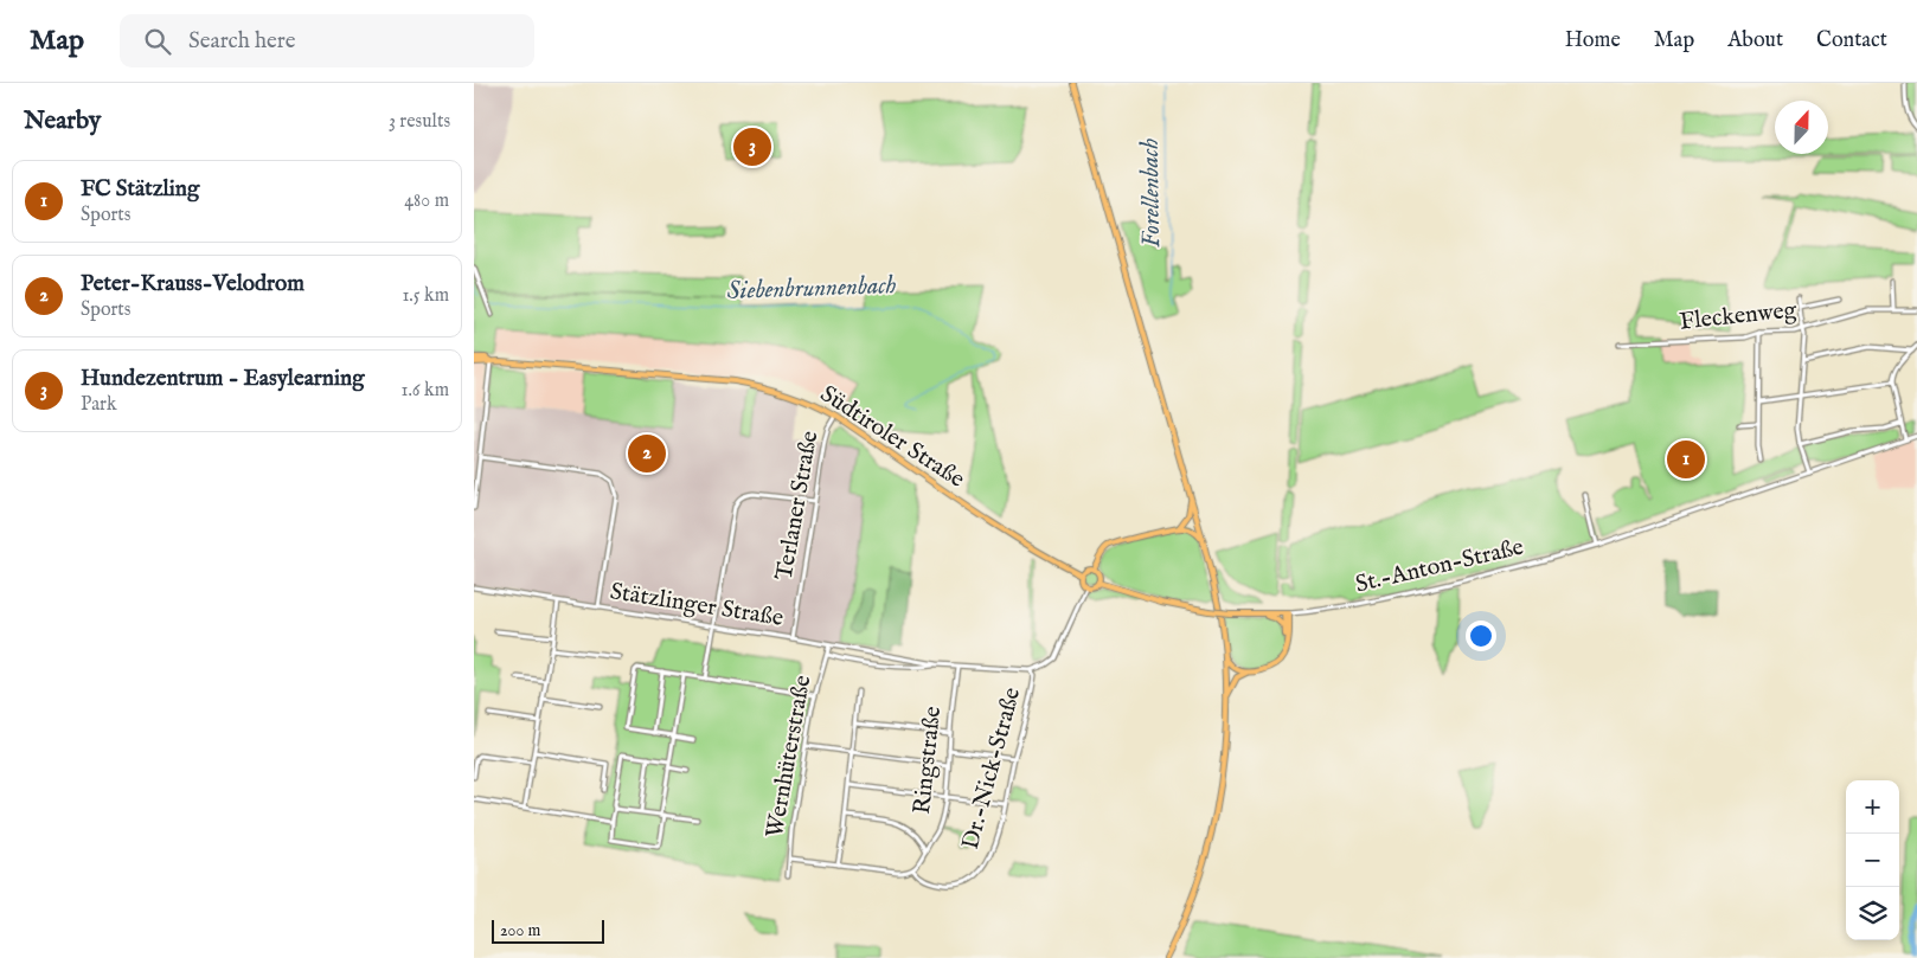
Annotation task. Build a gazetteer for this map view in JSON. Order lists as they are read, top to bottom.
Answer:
{
  "streets": {
    "main road": ["Südtiroler Straße"],
    "street": [
      "Fleckenweg",
      "Terlaner Straße",
      "St.-Anton-Straße",
      "Stätzlinger Straße",
      "Wernhüterstraße",
      "Ringstraße",
      "Dr.-Nick-Straße"
    ]
  },
  "crossings": [
    ["Südtiroler Straße", "Terlaner Straße"],
    ["Südtiroler Straße", "Stätzlinger Straße"],
    ["Terlaner Straße", "Stätzlinger Straße"],
    ["Stätzlinger Straße", "Wernhüterstraße"],
    ["Stätzlinger Straße", "Ringstraße"],
    ["Stätzlinger Straße", "Dr.-Nick-Straße"],
    ["Ringstraße", "Dr.-Nick-Straße"]
  ],
  "water": ["Forellenbach", "Siebenbrunnenbach"],
  "scale_bar": "200 m",
  "north": "top",
  "page": {
    "header": "Map",
    "search": "Search here",
    "nav": [
      "Home",
      "Map",
      "About",
      "Contact"
    ],
    "heading": ["Nearby", "3 results"],
    "pins": ["3", "2", "1"],
    "list": [
      {
        "mark": "1",
        "name": "FC Stätzling",
        "note": "Sports",
        "value": "480 m"
      },
      {
        "mark": "2",
        "name": "Peter-Krauss-Velodrom",
        "note": "Sports",
        "value": "1.5 km"
      },
      {
        "mark": "3",
        "name": "Hundezentrum - Easylearning",
        "note": "Park",
        "value": "1.6 km"
      }
    ],
    "map_buttons": ["+", "−"],
    "scale": "200 m"
  }
}
